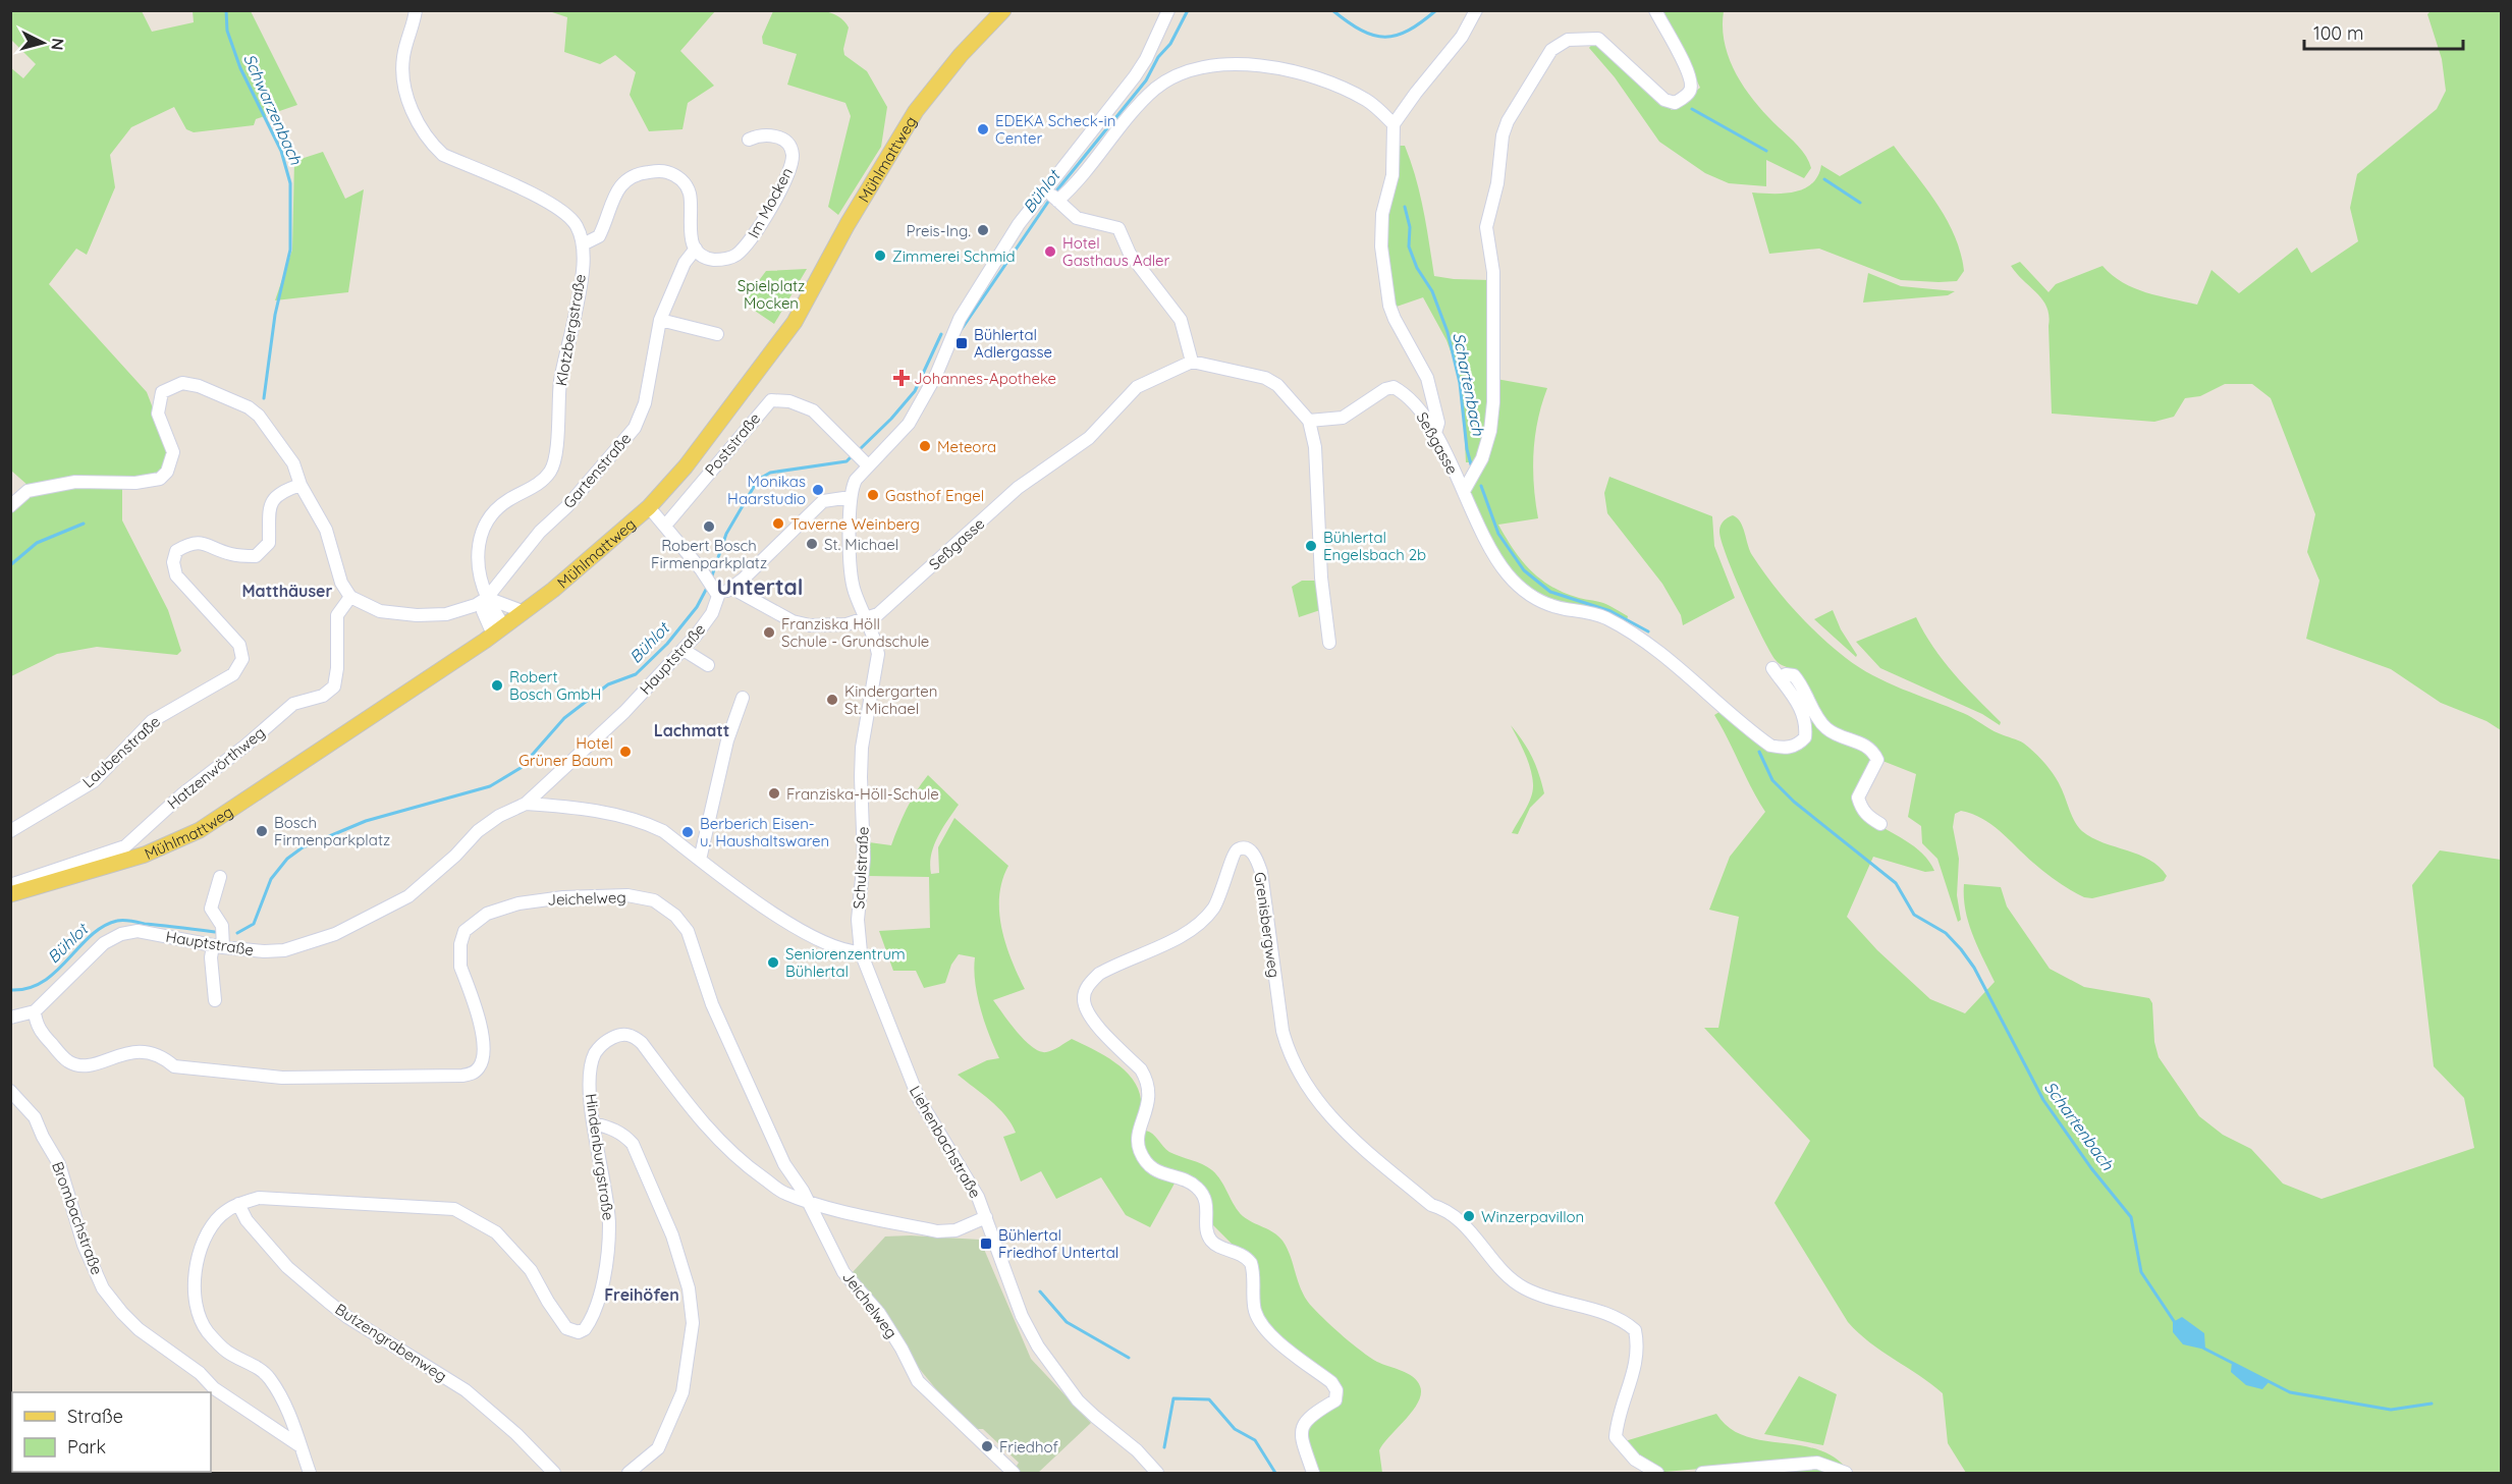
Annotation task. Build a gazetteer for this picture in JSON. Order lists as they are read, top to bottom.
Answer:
{
  "streets": {
    "main road": ["Mühlmattweg"],
    "street": [
      "Im Mocken",
      "Klotzbergstraße",
      "Seßgasse",
      "Poststraße",
      "Gartenstraße",
      "Hauptstraße",
      "Laubenstraße",
      "Hatzenwörthweg",
      "Schulstraße",
      "Jeichelweg",
      "Grenisbergweg",
      "Liehenbachstraße",
      "Hindenburgstraße",
      "Brombachstraße",
      "Butzengrabenweg"
    ]
  },
  "crossings": [
    ["Mühlmattweg", "Klotzbergstraße"],
    ["Im Mocken", "Gartenstraße"],
    ["Klotzbergstraße", "Gartenstraße"],
    ["Seßgasse", "Schulstraße"],
    ["Hauptstraße", "Jeichelweg"],
    ["Schulstraße", "Liehenbachstraße"],
    ["Jeichelweg", "Hindenburgstraße"],
    ["Liehenbachstraße", "Hindenburgstraße"],
    ["Hindenburgstraße", "Brombachstraße"],
    ["Hindenburgstraße", "Butzengrabenweg"]
  ],
  "districts": [
    "Untertal",
    "Matthäuser",
    "Lachmatt",
    "Freihöfen"
  ],
  "water": ["Schwarzenbach", "Bühlot", "Schartenbach"],
  "parks": ["Spielplatz Mocken"],
  "places": {
    "other": [
      "EDEKA Scheck-in Center",
      "Preis-Ing.",
      "Hotel Gasthaus Adler",
      "Zimmerei Schmid",
      "Meteora",
      "Monikas Haarstudio",
      "Gasthof Engel",
      "Taverne Weinberg",
      "Robert Bosch Firmenparkplatz",
      "St. Michael",
      "Bühlertal Engelsbach 2b",
      "Franziska Höll Schule - Grundschule",
      "Robert Bosch GmbH",
      "Kindergarten St. Michael",
      "Hotel Grüner Baum",
      "Franziska-Höll-Schule",
      "Bosch Firmenparkplatz",
      "Berberich Eisen- u. Haushaltswaren",
      "Seniorenzentrum Bühlertal",
      "Winzerpavillon",
      "Friedhof"
    ],
    "transit": ["Bühlertal Adlergasse", "Bühlertal Friedhof Untertal"],
    "health": ["Johannes-Apotheke"]
  },
  "legend": ["Straße", "Park"],
  "scale_bar": "100 m",
  "north": "right"
}
